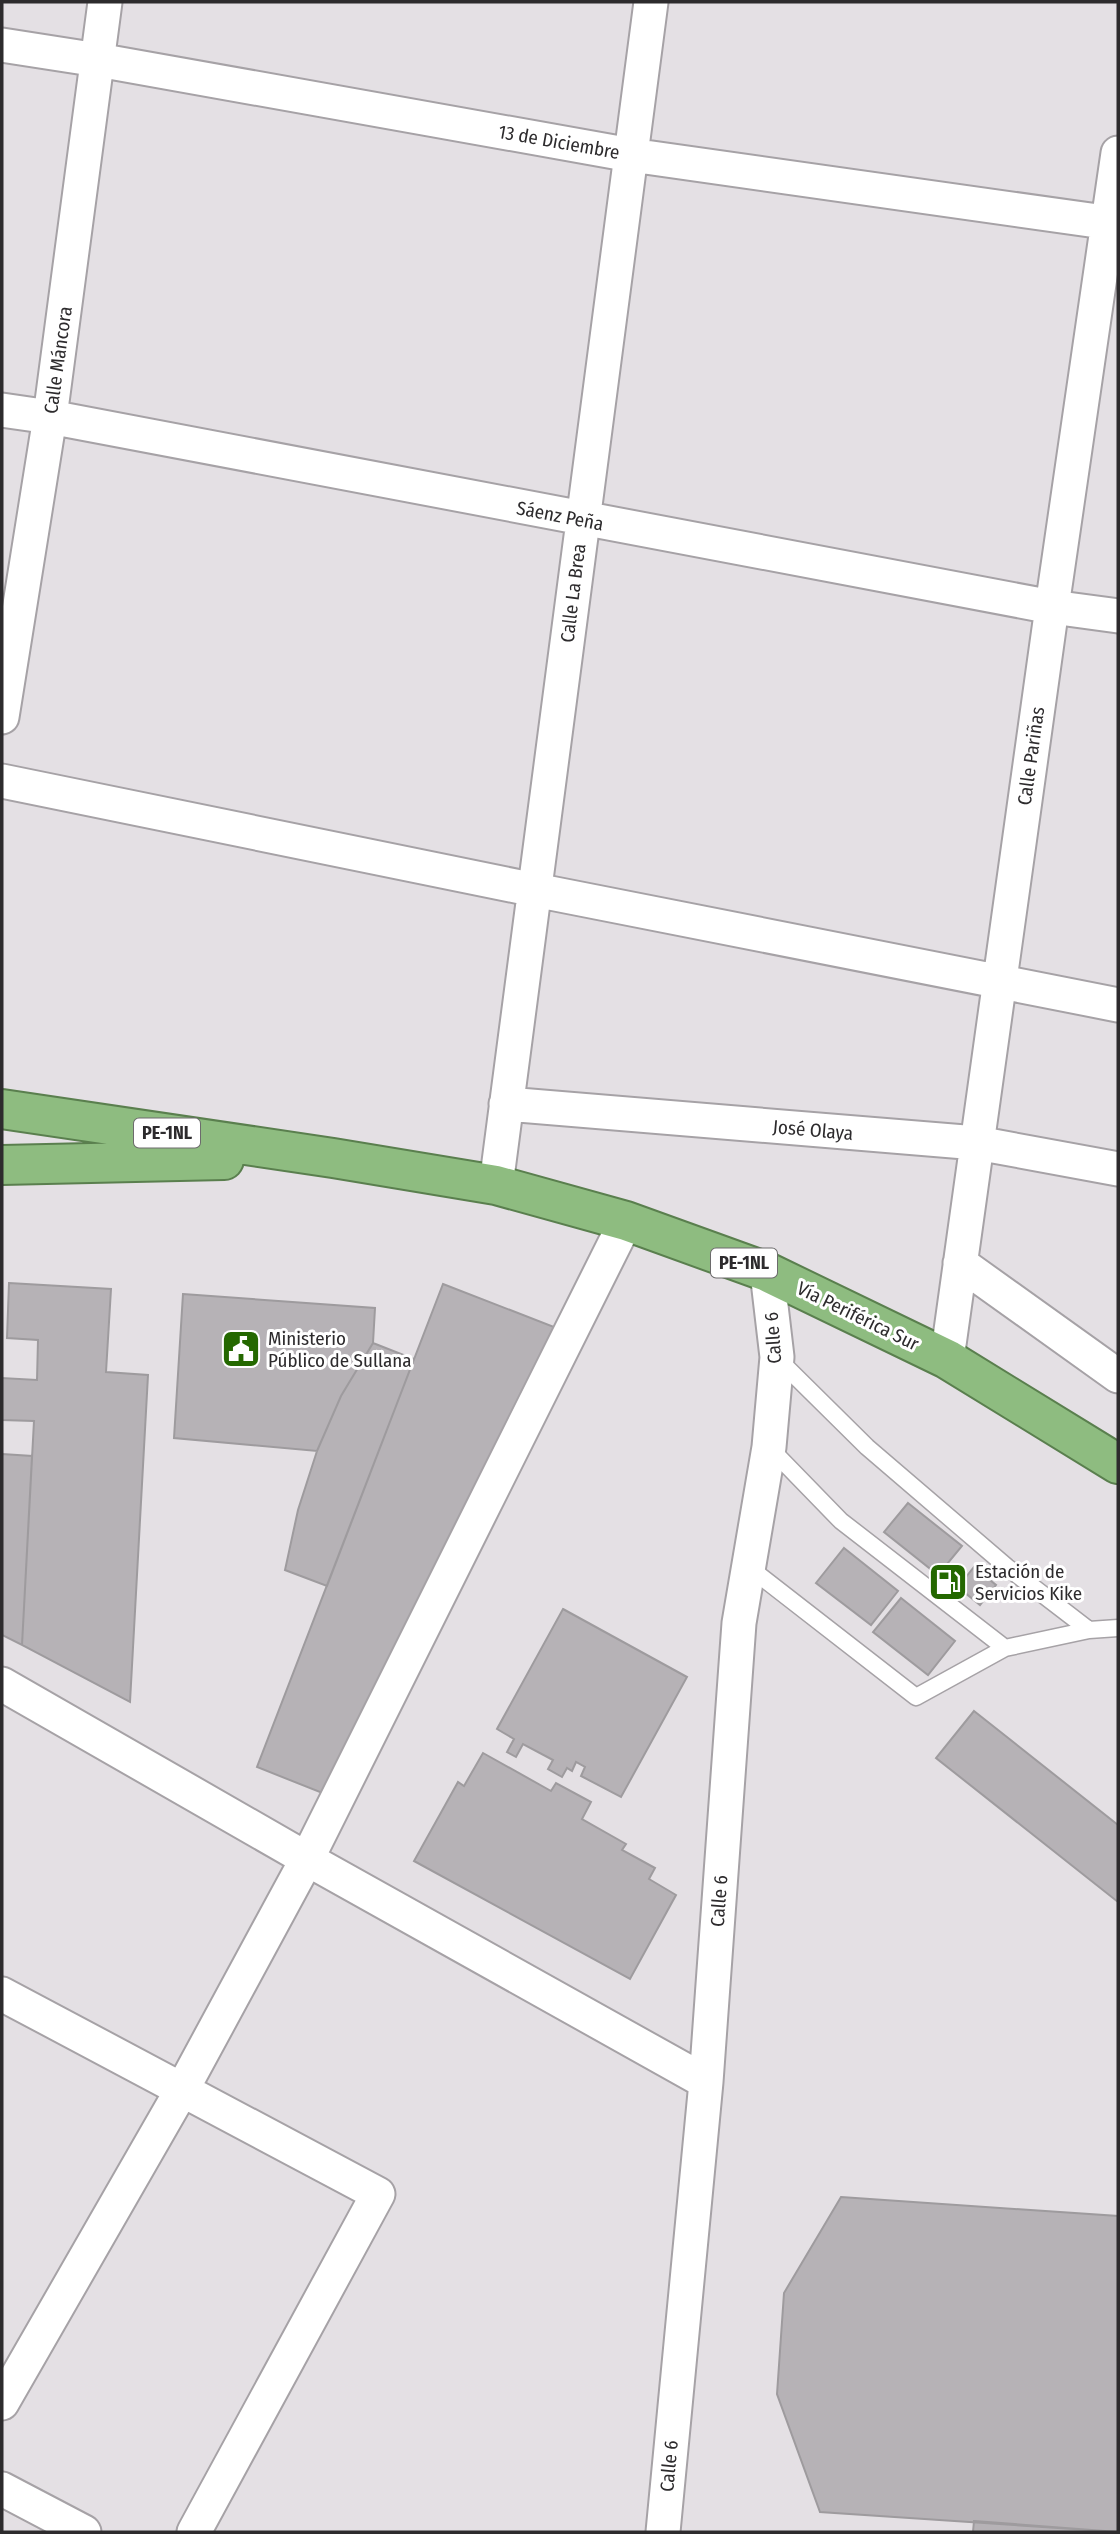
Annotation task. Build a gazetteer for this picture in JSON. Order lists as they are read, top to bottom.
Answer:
{
  "streets": {
    "highway": ["PE-1NL", "Vía Periférica Sur"],
    "street": [
      "13 de Diciembre",
      "Calle Máncora",
      "Sáenz Peña",
      "Calle La Brea",
      "Calle Pariñas",
      "José Olaya",
      "Calle 6"
    ]
  },
  "crossings": [
    ["13 de Diciembre", "Calle Máncora"],
    ["13 de Diciembre", "Calle La Brea"],
    ["13 de Diciembre", "Calle Pariñas"],
    ["Calle Máncora", "Sáenz Peña"],
    ["Sáenz Peña", "Calle La Brea"],
    ["Sáenz Peña", "Calle Pariñas"],
    ["Calle La Brea", "José Olaya"],
    ["Calle La Brea", "Vía Periférica Sur"],
    ["Calle Pariñas", "José Olaya"],
    ["Calle Pariñas", "Vía Periférica Sur"],
    ["Vía Periférica Sur", "Calle 6"]
  ],
  "places": {
    "public building": ["Ministerio Público de Sullana"],
    "fuel station": ["Estación de Servicios Kike"]
  }
}
